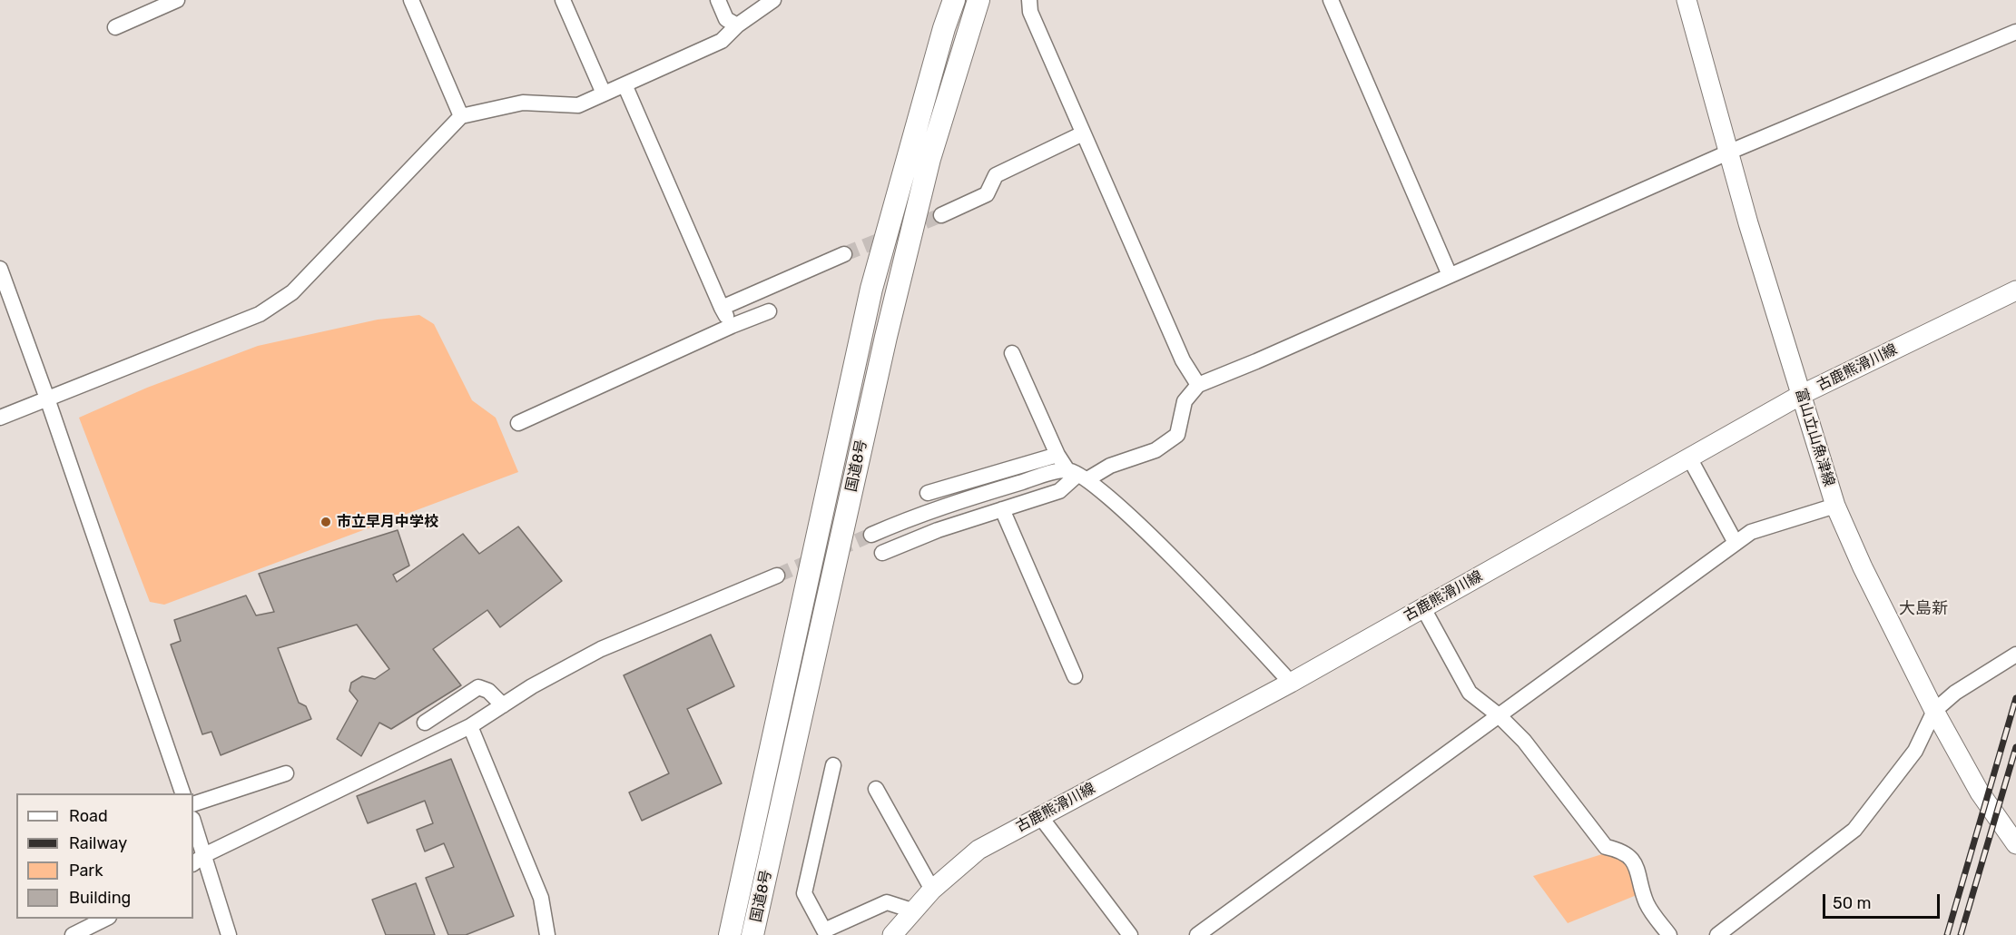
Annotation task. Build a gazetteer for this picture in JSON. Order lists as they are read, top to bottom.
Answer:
{
  "streets": {
    "highway": ["国道8号"],
    "main road": ["古鹿熊滑川線", "富山立山魚津線"]
  },
  "crossings": [
    ["古鹿熊滑川線", "富山立山魚津線"]
  ],
  "districts": ["大島新"],
  "places": ["市立早月中学校"],
  "legend": [
    "Road",
    "Railway",
    "Park",
    "Building"
  ],
  "scale_bar": "50 m"
}
